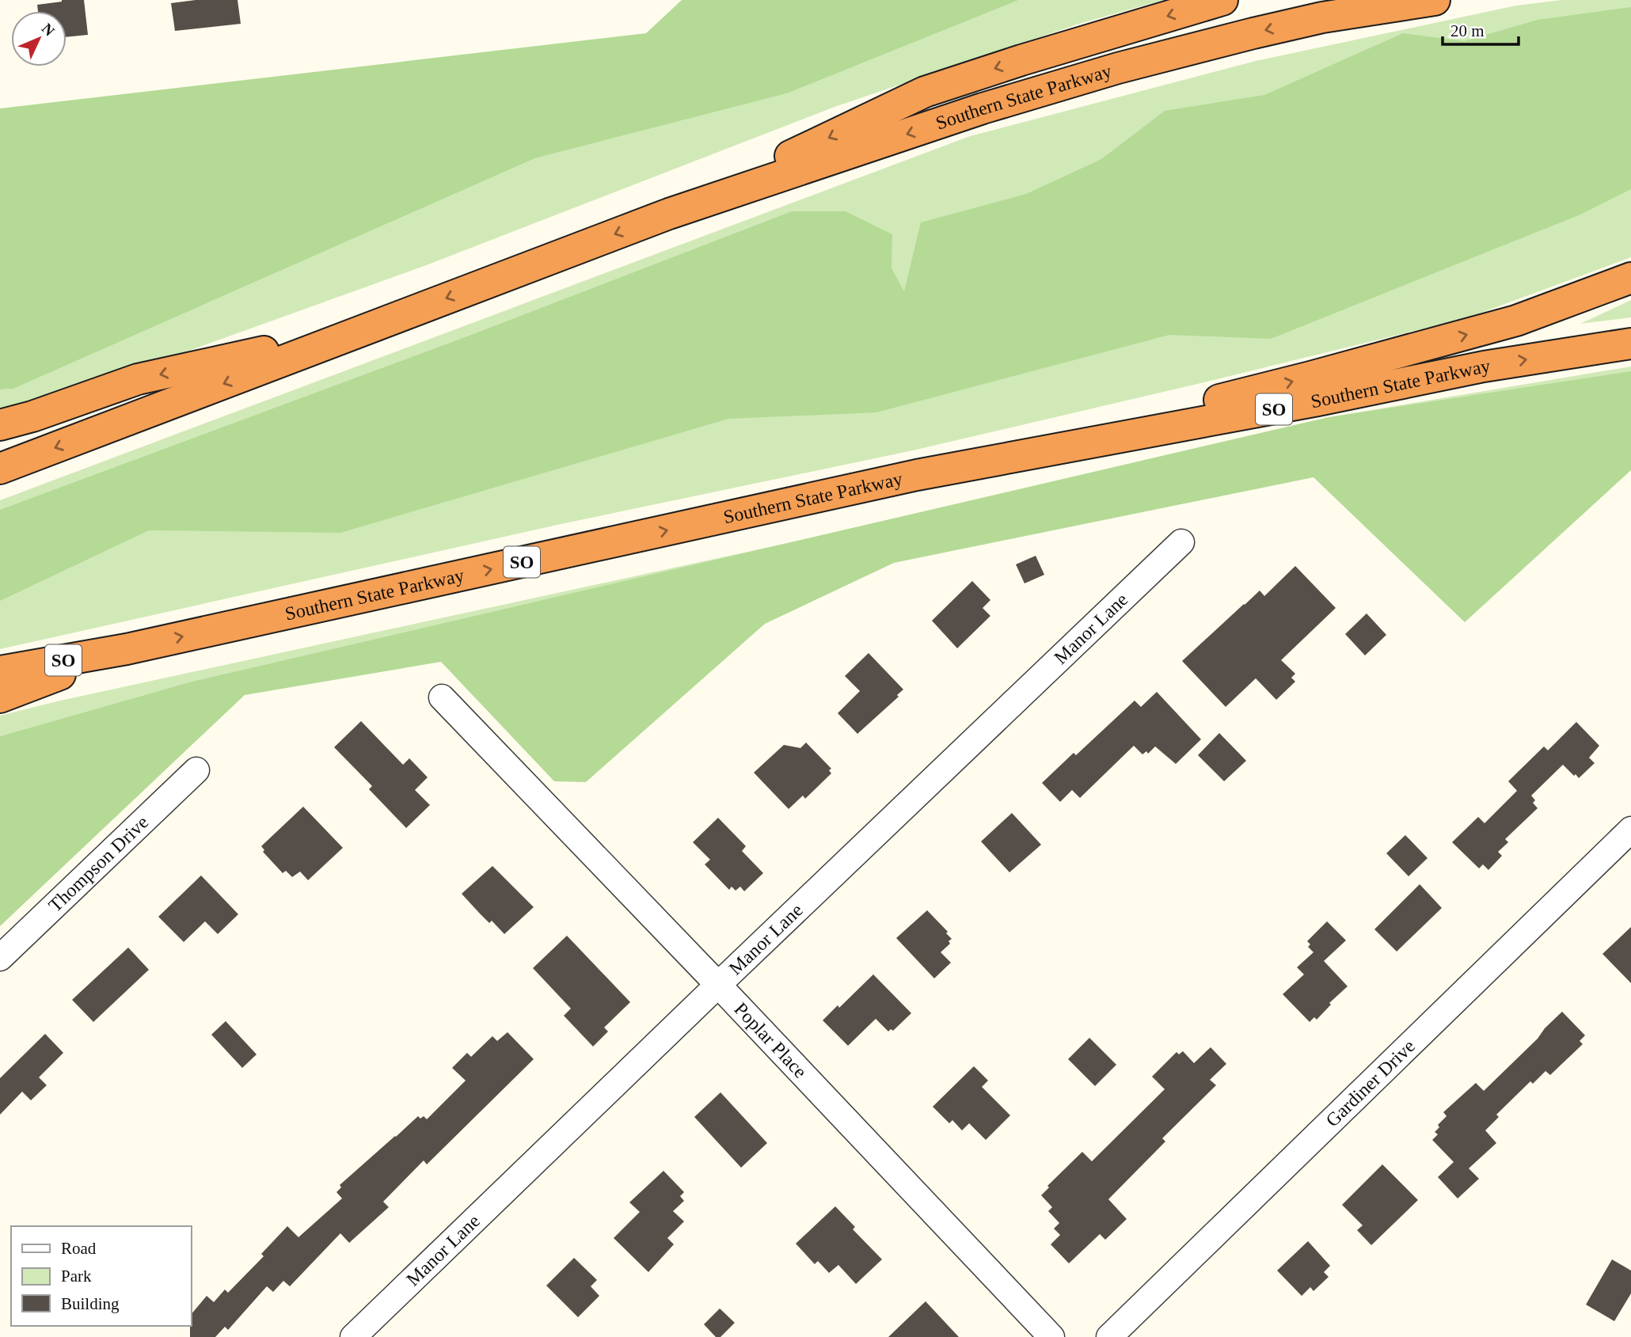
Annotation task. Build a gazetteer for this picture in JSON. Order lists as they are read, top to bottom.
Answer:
{
  "streets": {
    "highway": ["Southern State Parkway", "SO"],
    "street": [
      "Manor Lane",
      "Thompson Drive",
      "Poplar Place",
      "Gardiner Drive"
    ]
  },
  "crossings": [
    ["Manor Lane", "Poplar Place"]
  ],
  "legend": ["Road", "Park", "Building"],
  "scale_bar": "20 m",
  "north": "top right"
}
